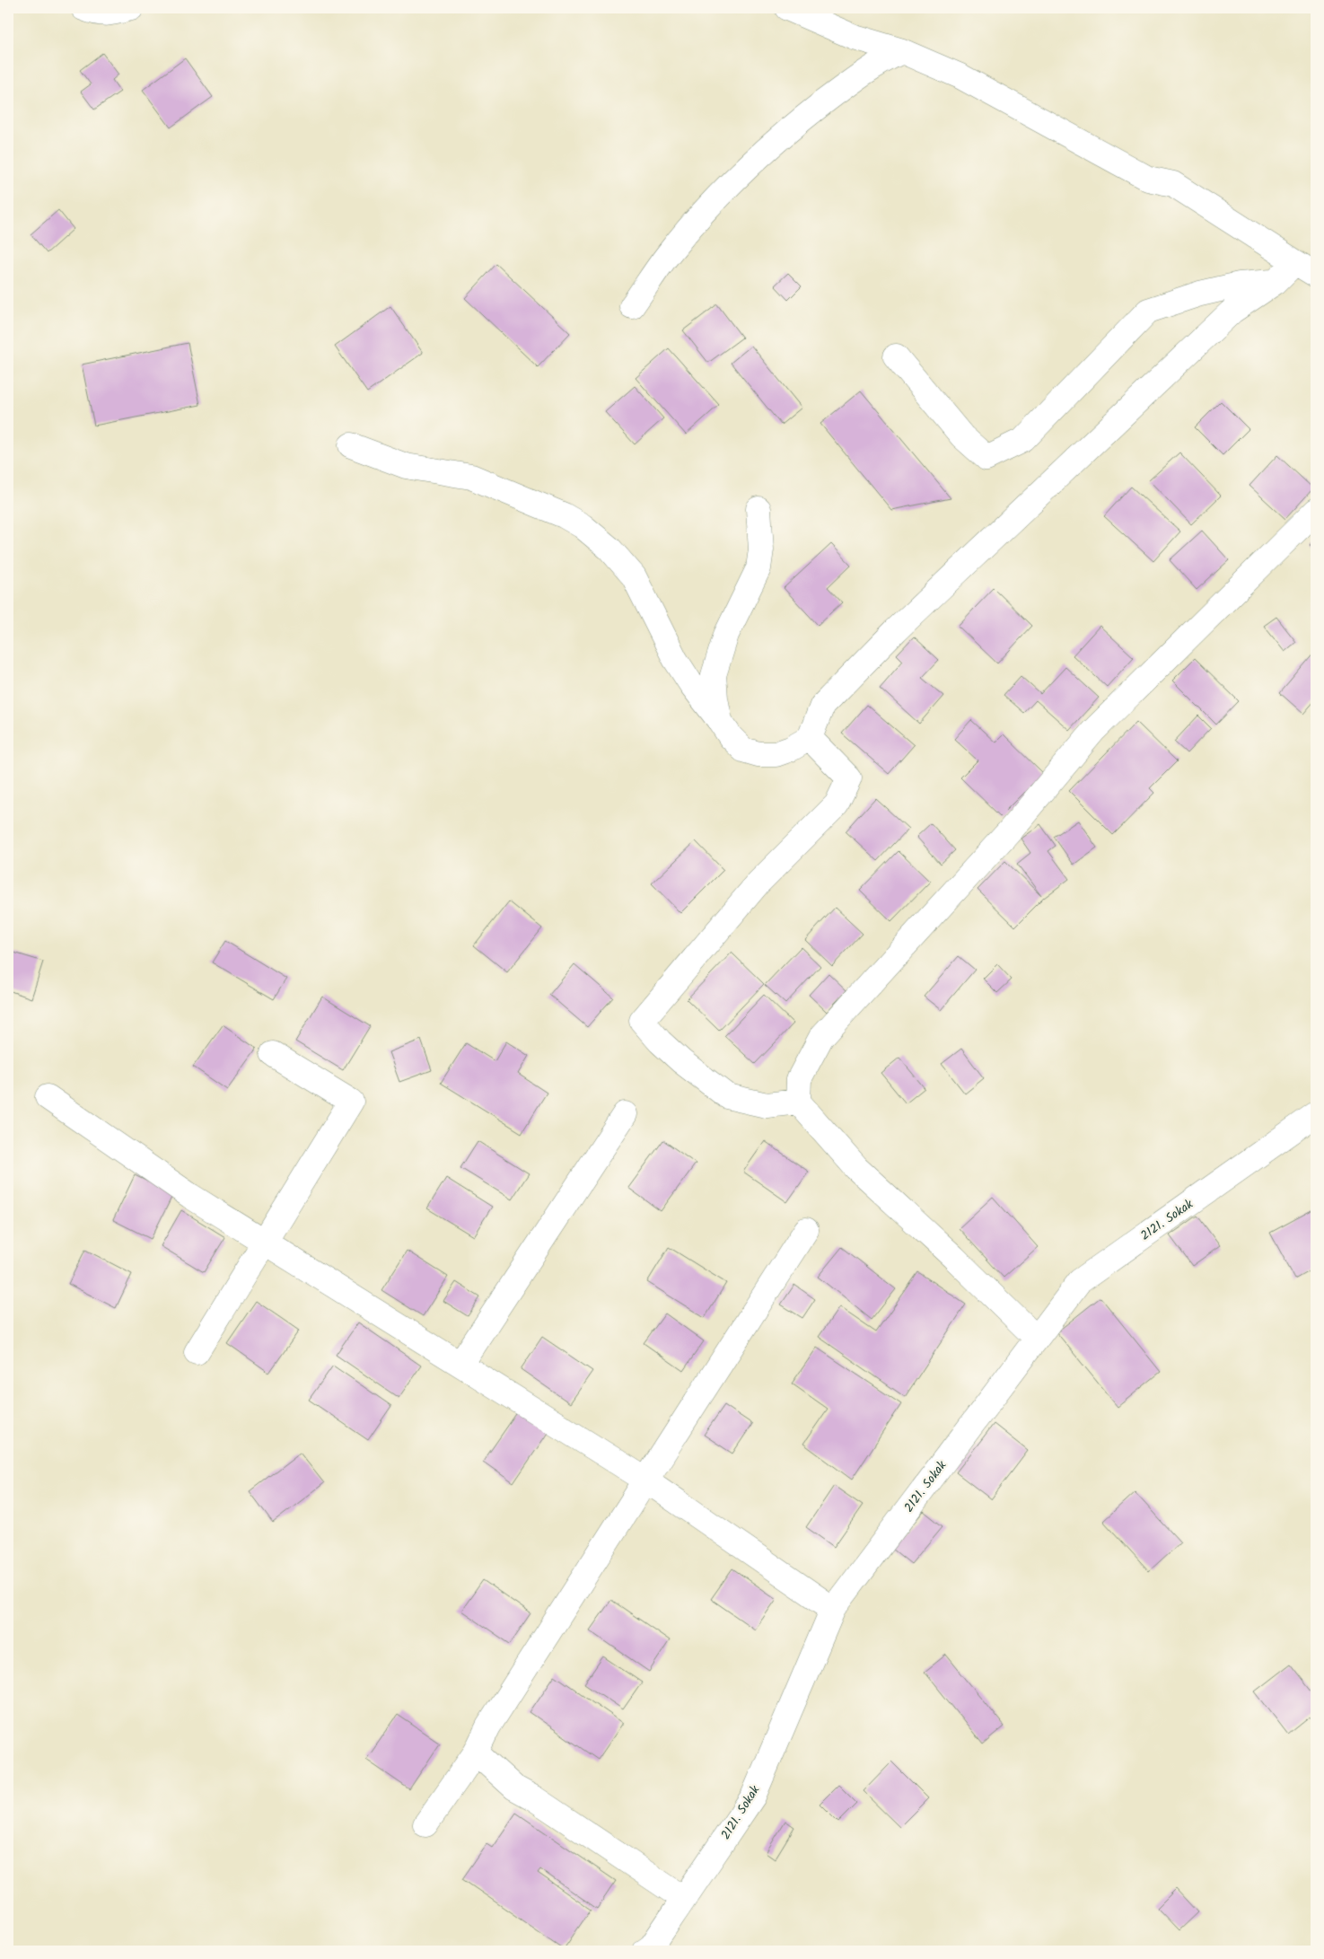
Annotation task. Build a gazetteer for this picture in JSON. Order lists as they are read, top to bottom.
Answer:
{
  "streets": {
    "street": ["2121. Sokak"]
  }
}
